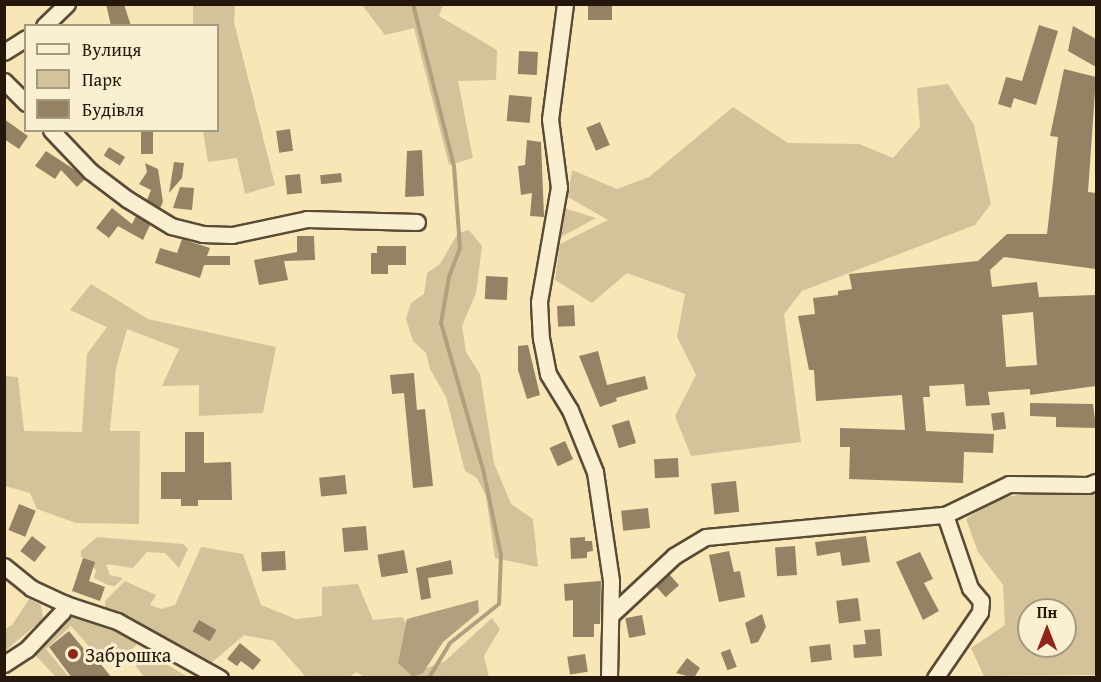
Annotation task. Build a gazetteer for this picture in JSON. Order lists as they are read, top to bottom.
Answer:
{
  "places": ["Заброшка"],
  "legend": ["Вулиця", "Парк", "Будівля"],
  "north": "top"
}
